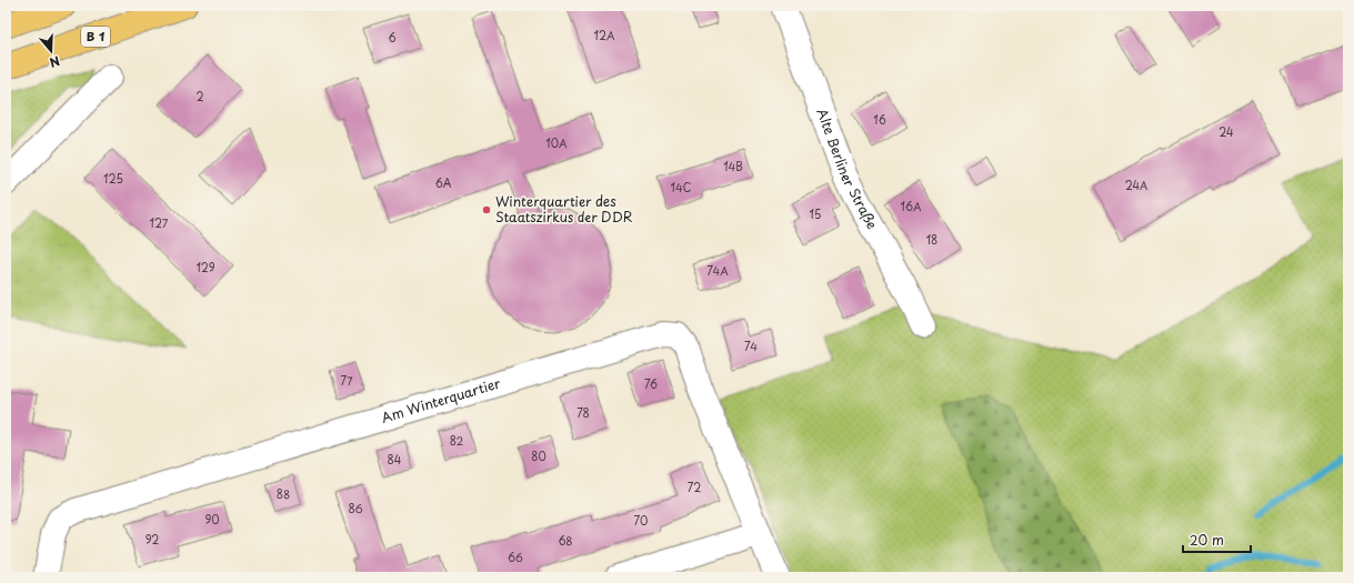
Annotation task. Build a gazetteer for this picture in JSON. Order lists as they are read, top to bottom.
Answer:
{
  "streets": {
    "main road": ["B 1"],
    "street": ["Alte Berliner Straße", "Am Winterquartier"]
  },
  "places": ["Winterquartier des Staatszirkus der DDR"],
  "house_numbers": [
    "12A",
    "6",
    "2",
    "16",
    "24",
    "10A",
    "14B",
    "125",
    "6A",
    "24A",
    "14C",
    "16A",
    "15",
    "127",
    "18",
    "129",
    "74A",
    "74",
    "77",
    "76",
    "78",
    "82",
    "80",
    "84",
    "72",
    "88",
    "86",
    "90",
    "70",
    "92",
    "68",
    "66"
  ],
  "scale_bar": "20 m",
  "north": "bottom"
}
